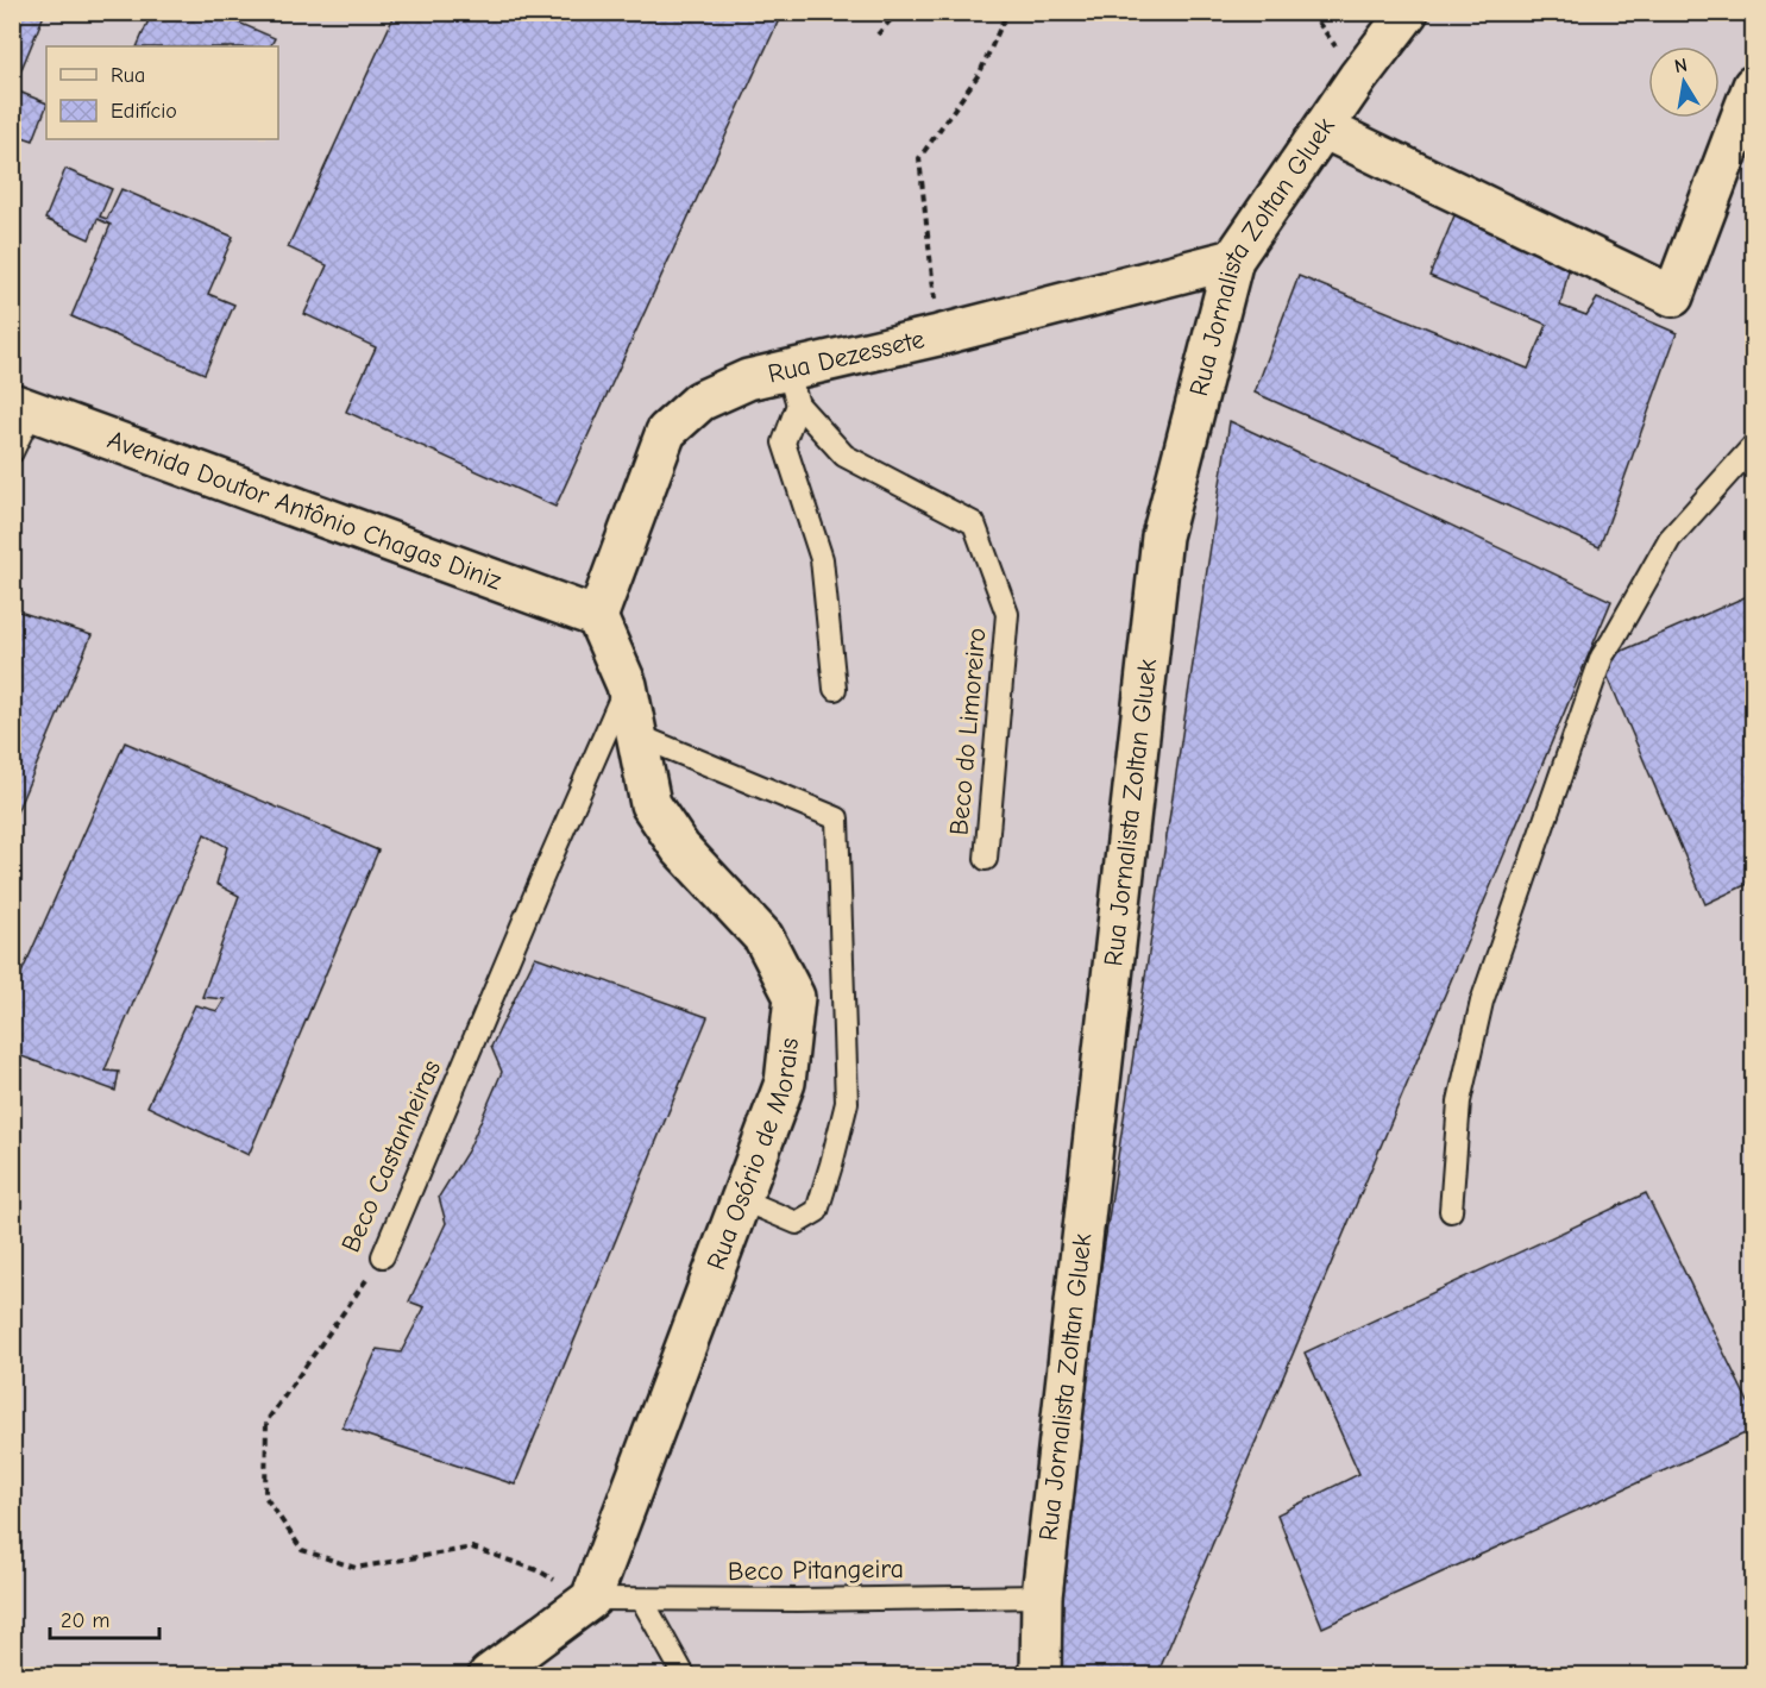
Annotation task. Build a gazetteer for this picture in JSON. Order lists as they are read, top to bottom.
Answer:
{
  "streets": {
    "street": [
      "Rua Jornalista Zoltan Gluek",
      "Rua Dezessete",
      "Avenida Doutor Antônio Chagas Diniz",
      "Rua Osório de Morais"
    ],
    "lane": ["Beco do Limoreiro", "Beco Castanheiras", "Beco Pitangeira"]
  },
  "crossings": [
    ["Rua Jornalista Zoltan Gluek", "Rua Dezessete"],
    ["Rua Jornalista Zoltan Gluek", "Beco Pitangeira"],
    ["Rua Dezessete", "Avenida Doutor Antônio Chagas Diniz"],
    ["Rua Dezessete", "Beco do Limoreiro"],
    ["Rua Dezessete", "Rua Osório de Morais"],
    ["Avenida Doutor Antônio Chagas Diniz", "Rua Osório de Morais"],
    ["Rua Osório de Morais", "Beco Castanheiras"],
    ["Rua Osório de Morais", "Beco Pitangeira"],
    ["Beco Castanheiras", "Beco Pitangeira"]
  ],
  "legend": ["Rua", "Edifício"],
  "scale_bar": "20 m",
  "north": "top"
}
